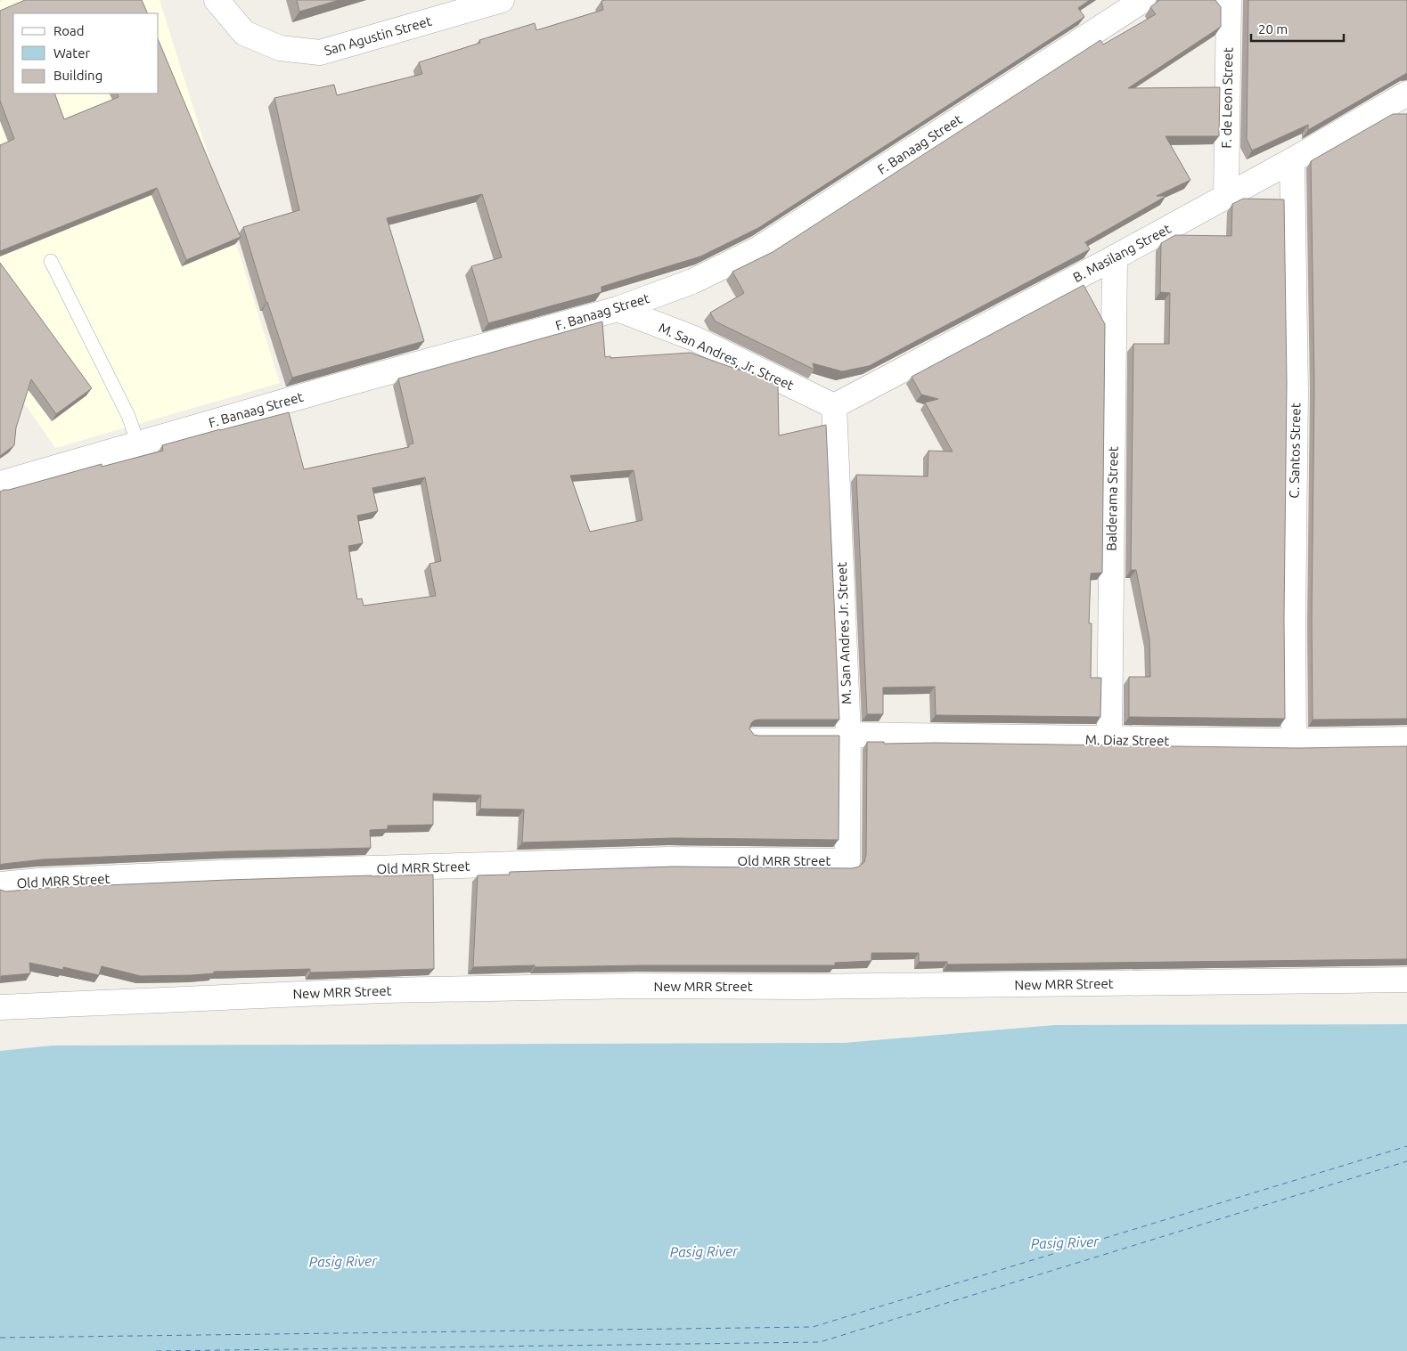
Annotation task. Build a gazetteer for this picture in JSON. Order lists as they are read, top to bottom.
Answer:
{
  "streets": {
    "street": [
      "San Agustin Street",
      "F. de Leon Street",
      "F. Banaag Street",
      "B. Masilang Street",
      "M. San Andres, Jr. Street",
      "C. Santos Street",
      "Balderama Street",
      "M. San Andres Jr. Street",
      "M. Diaz Street",
      "Old MRR Street",
      "New MRR Street"
    ]
  },
  "crossings": [
    ["F. de Leon Street", "B. Masilang Street"],
    ["F. Banaag Street", "M. San Andres, Jr. Street"],
    ["B. Masilang Street", "M. San Andres, Jr. Street"],
    ["B. Masilang Street", "C. Santos Street"],
    ["B. Masilang Street", "Balderama Street"],
    ["B. Masilang Street", "M. San Andres Jr. Street"],
    ["M. San Andres, Jr. Street", "M. San Andres Jr. Street"],
    ["C. Santos Street", "M. Diaz Street"],
    ["Balderama Street", "M. Diaz Street"],
    ["M. San Andres Jr. Street", "M. Diaz Street"],
    ["M. San Andres Jr. Street", "Old MRR Street"]
  ],
  "water": ["Pasig River"],
  "legend": ["Road", "Water", "Building"],
  "scale_bar": "20 m"
}
